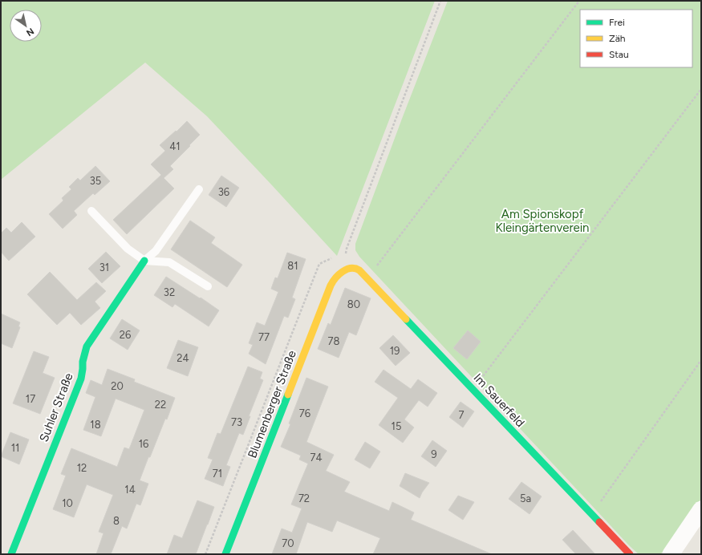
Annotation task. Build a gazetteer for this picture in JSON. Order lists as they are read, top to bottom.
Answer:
{
  "streets": {
    "street": ["Im Sauerfeld", "Blumenberger Straße", "Suhler Straße"]
  },
  "crossings": [
    ["Im Sauerfeld", "Blumenberger Straße"]
  ],
  "parks": ["Am Spionskopf Kleingärtenverein"],
  "house_numbers": [
    "41",
    "35",
    "36",
    "81",
    "31",
    "32",
    "80",
    "26",
    "77",
    "78",
    "19",
    "24",
    "20",
    "17",
    "22",
    "76",
    "7",
    "73",
    "18",
    "15",
    "16",
    "11",
    "9",
    "74",
    "12",
    "71",
    "14",
    "72",
    "5a",
    "10",
    "8",
    "70"
  ],
  "legend": ["Frei", "Zäh", "Stau"],
  "north": "bottom right"
}
